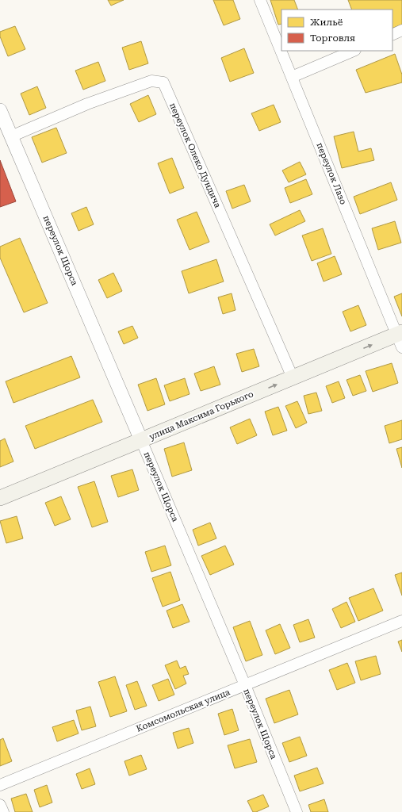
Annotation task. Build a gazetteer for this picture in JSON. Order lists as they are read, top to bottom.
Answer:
{
  "streets": {
    "main road": ["улица Максима Горького"],
    "street": [
      "переулок Олеко Дундича",
      "переулок Лазо",
      "переулок Щорса",
      "Комсомольская улица"
    ]
  },
  "crossings": [
    ["переулок Олеко Дундича", "переулок Щорса"],
    ["переулок Олеко Дундича", "улица Максима Горького"],
    ["переулок Лазо", "улица Максима Горького"],
    ["переулок Щорса", "улица Максима Горького"],
    ["переулок Щорса", "Комсомольская улица"]
  ],
  "one_way": ["улица Максима Горького"],
  "legend": ["Жильё", "Торговля"]
}
